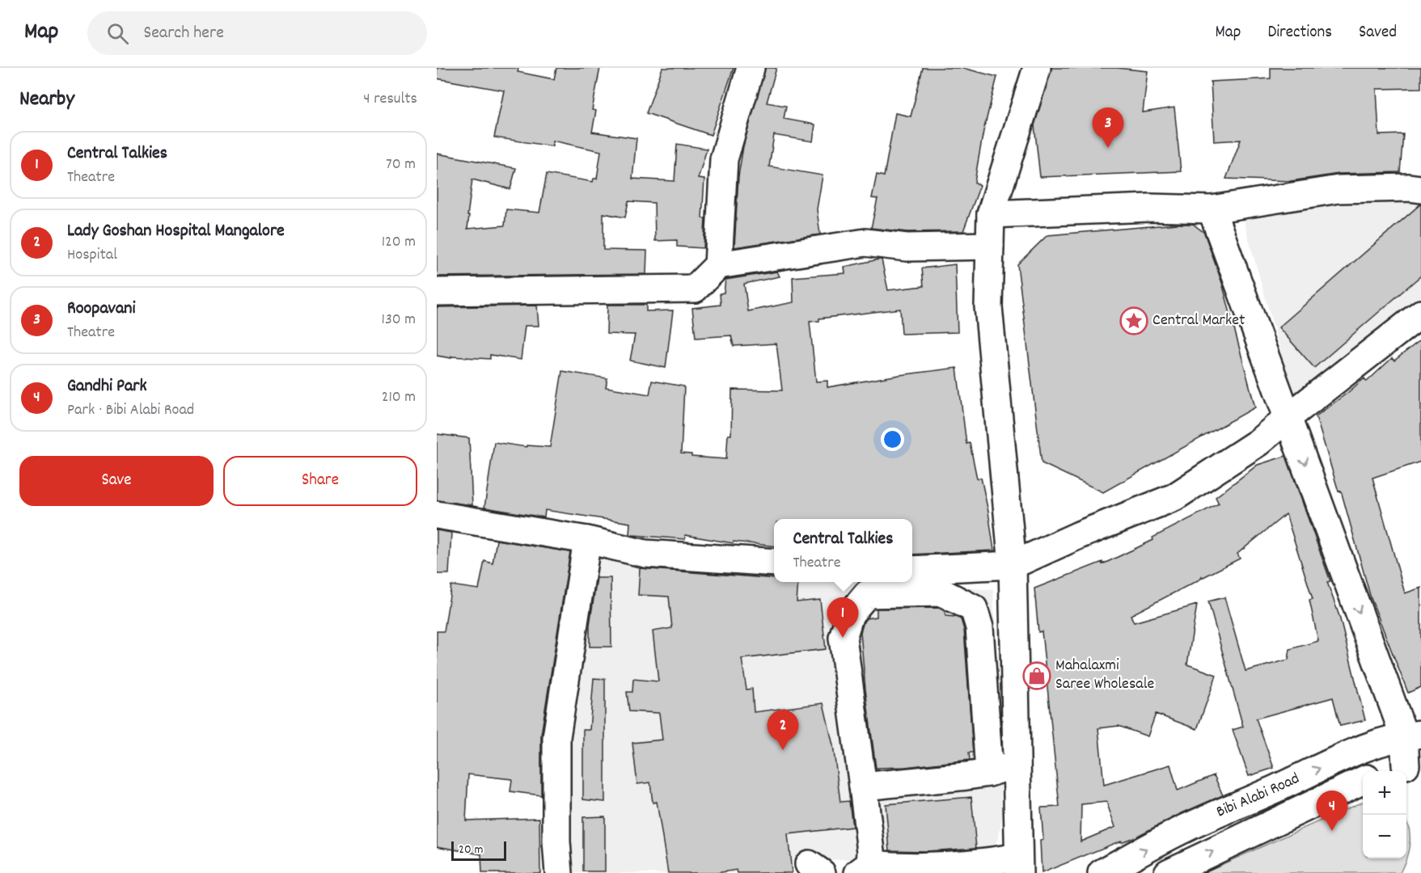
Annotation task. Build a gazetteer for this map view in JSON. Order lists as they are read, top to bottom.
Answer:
{
  "streets": {
    "street": ["Bibi Alabi Road"]
  },
  "places": {
    "place": ["Central Market"],
    "shop": ["Mahalaxmi Saree Wholesale"]
  },
  "scale_bar": "20 m",
  "page": {
    "header": "Map",
    "search": "Search here",
    "nav": ["Map", "Directions", "Saved"],
    "heading": ["Nearby", "4 results"],
    "pins": [
      "3",
      "1",
      "2",
      "4"
    ],
    "list": [
      {
        "mark": "1",
        "name": "Central Talkies",
        "note": "Theatre",
        "value": "70 m"
      },
      {
        "mark": "2",
        "name": "Lady Goshan Hospital Mangalore",
        "note": "Hospital",
        "value": "120 m"
      },
      {
        "mark": "3",
        "name": "Roopavani",
        "note": "Theatre",
        "value": "130 m"
      },
      {
        "mark": "4",
        "name": "Gandhi Park",
        "note": "Park · Bibi Alabi Road",
        "value": "210 m"
      }
    ],
    "buttons": ["Save", "Share"],
    "popup": ["Central Talkies", "Theatre"],
    "map_buttons": ["+", "−"],
    "scale": "20 m"
  }
}
